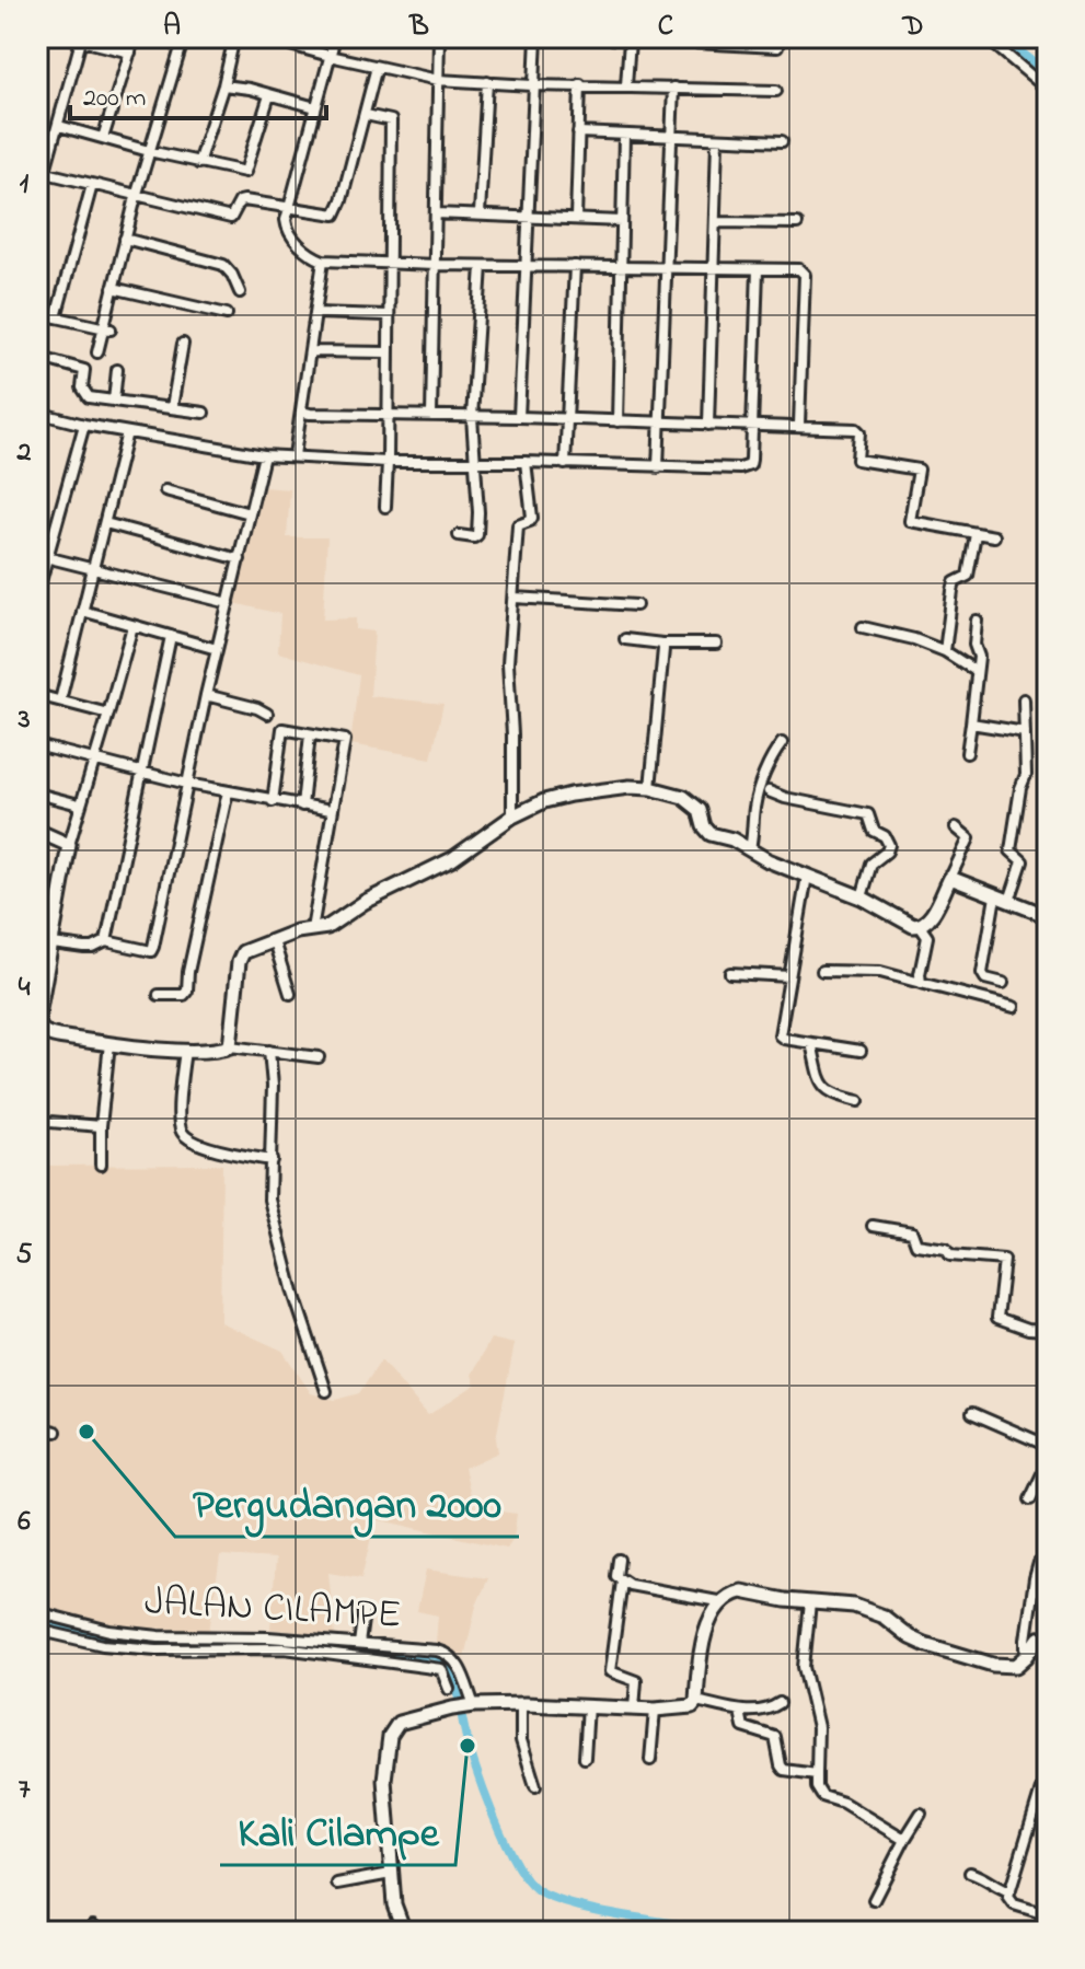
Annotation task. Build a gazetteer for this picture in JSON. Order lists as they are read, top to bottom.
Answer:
{
  "streets": {
    "street": ["JALAN CILAMPE"]
  },
  "places": ["Pergudangan 2000", "Kali Cilampe"],
  "scale_bar": "200 m",
  "grid": {
    "columns": [
      "A",
      "B",
      "C",
      "D"
    ],
    "rows": [
      "1",
      "2",
      "3",
      "4",
      "5",
      "6",
      "7"
    ]
  }
}
